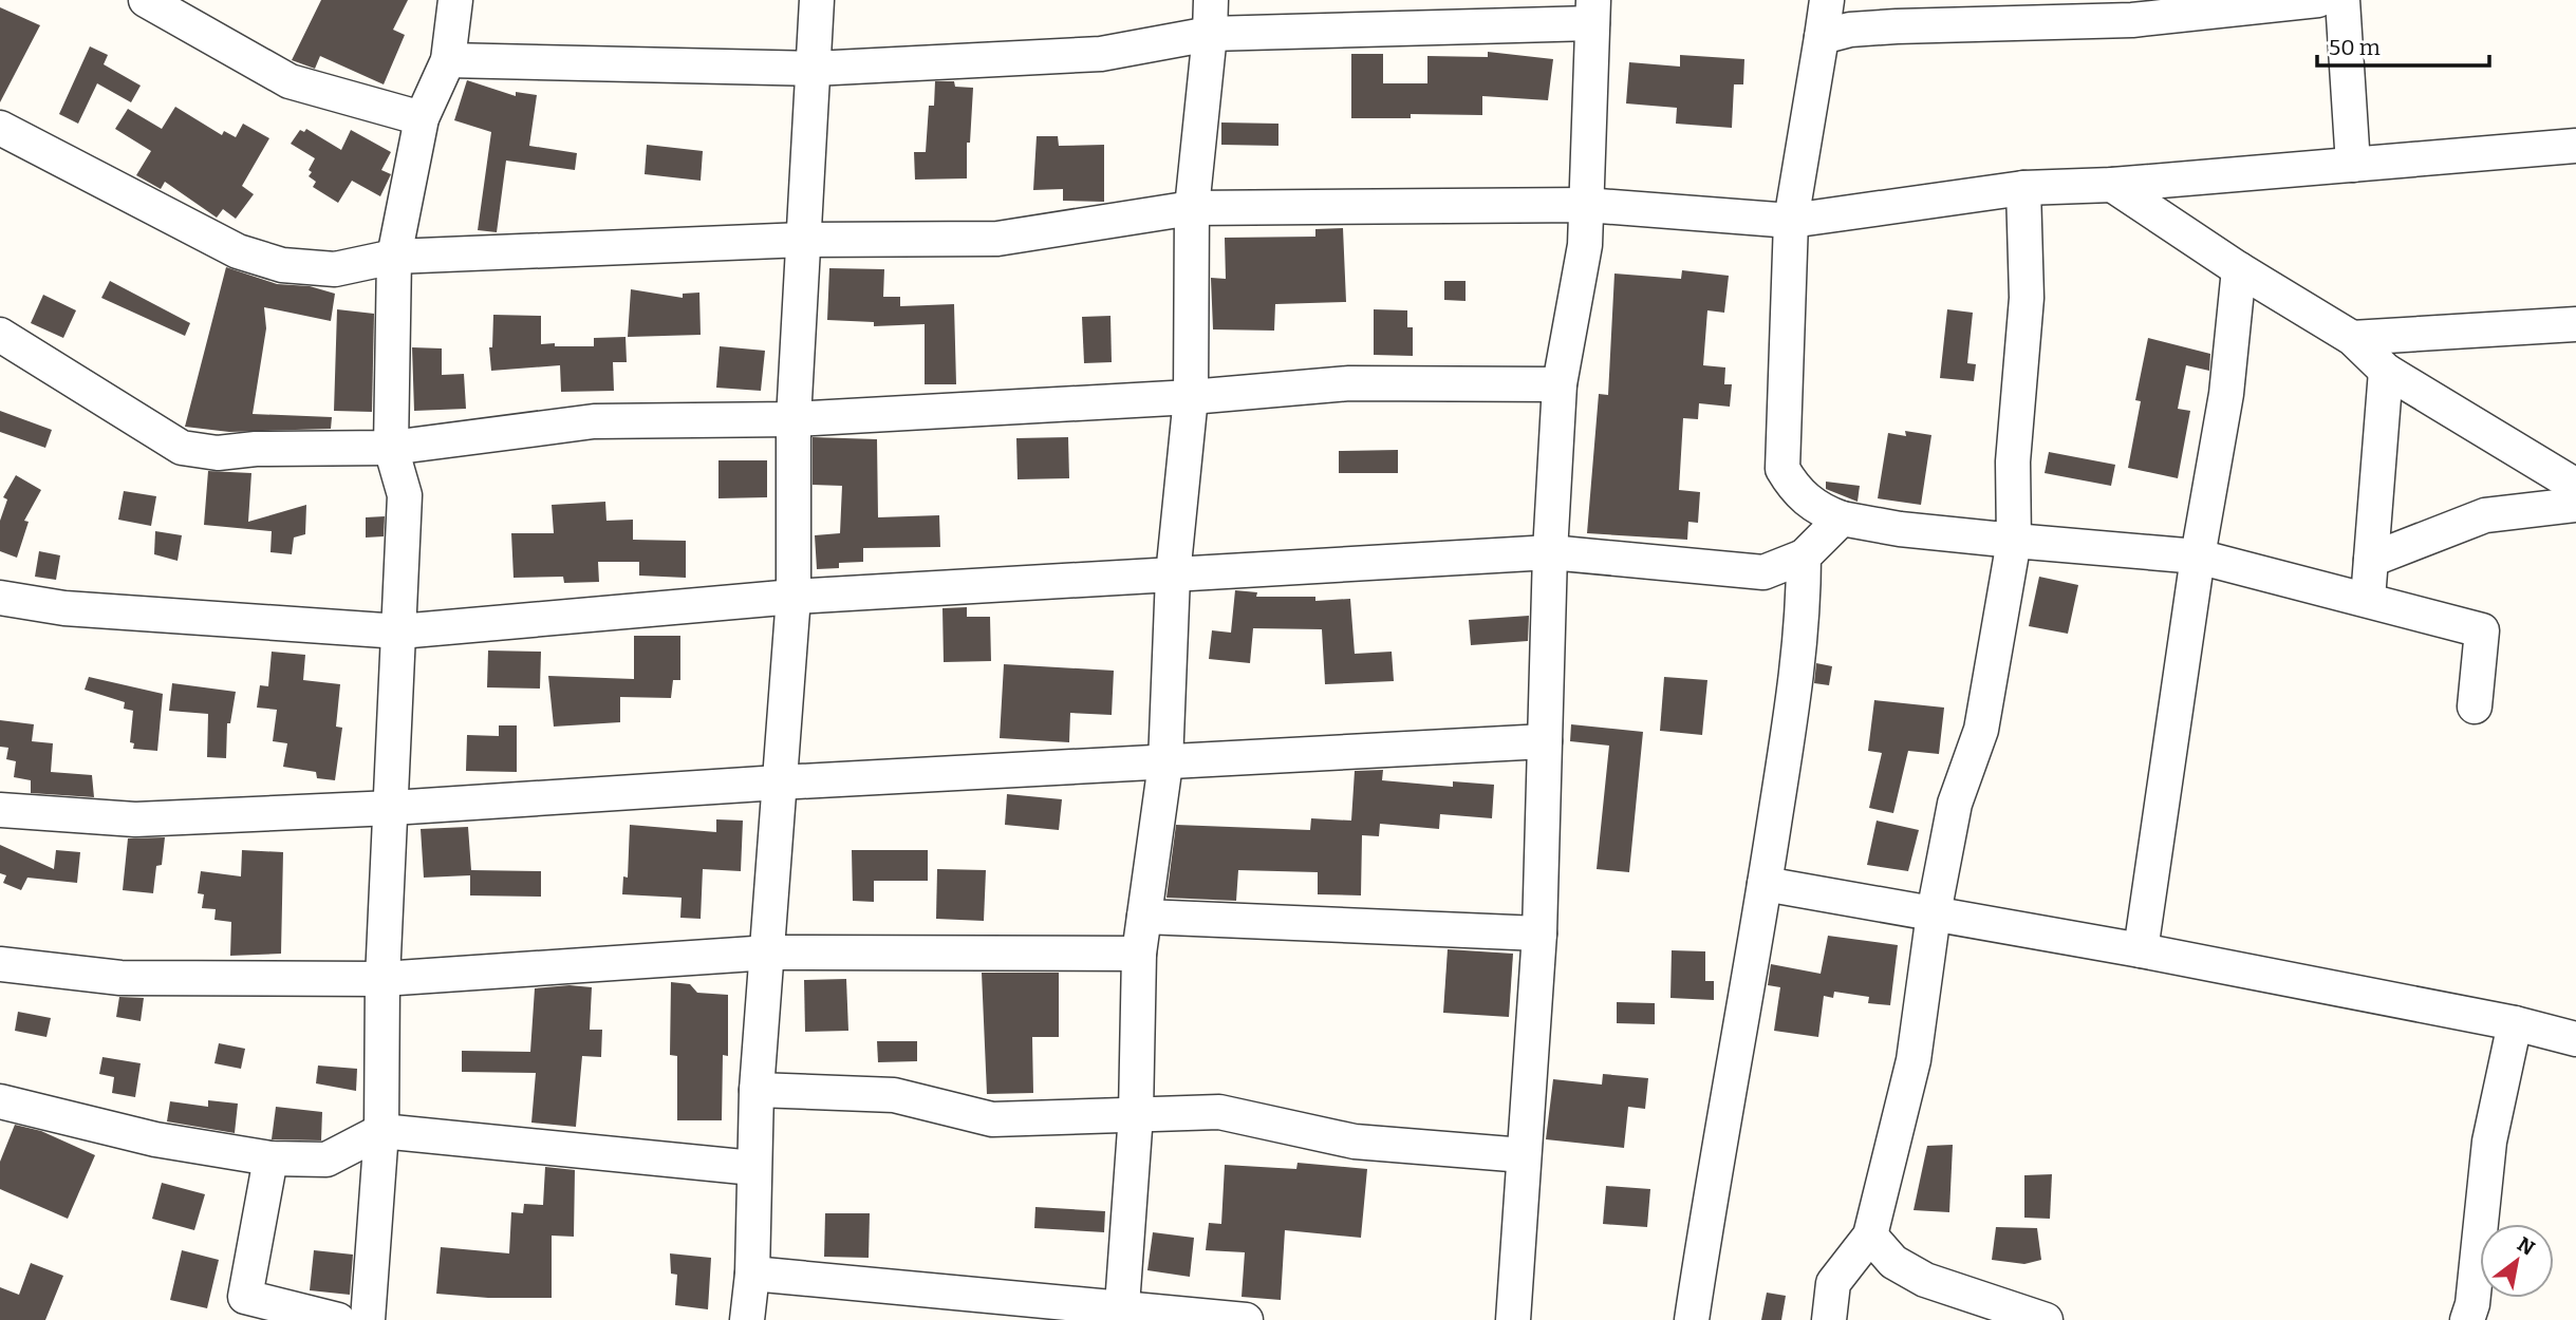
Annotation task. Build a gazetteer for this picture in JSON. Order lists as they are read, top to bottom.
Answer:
{
  "scale_bar": "50 m",
  "north": "top right"
}
